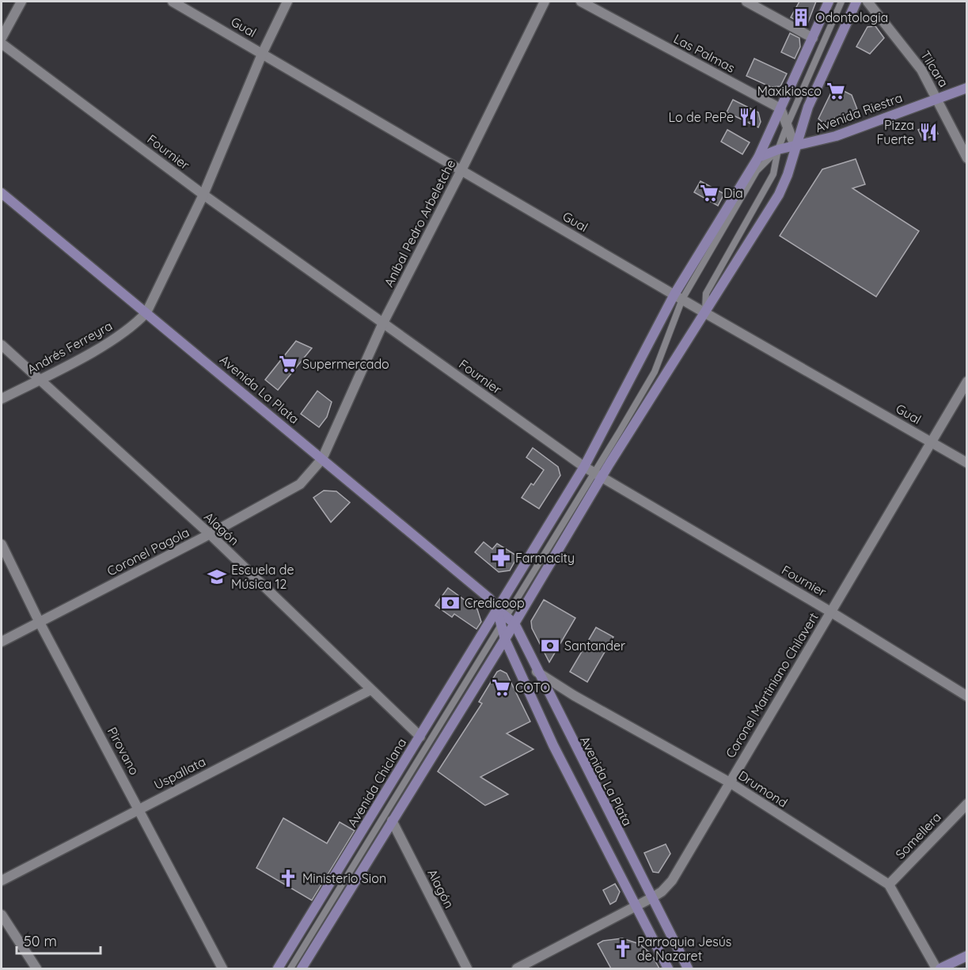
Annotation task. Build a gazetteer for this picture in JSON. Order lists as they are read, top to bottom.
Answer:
{
  "streets": {
    "main road": ["Avenida Riestra", "Avenida La Plata", "Avenida Chiclana"],
    "street": [
      "Gual",
      "Las Palmas",
      "Tilcara",
      "Fournier",
      "Aníbal Pedro Arbeletche",
      "Andrés Ferreyra",
      "Alagón",
      "Coronel Pagola",
      "Coronel Martiniano Chilavert",
      "Pirovano",
      "Uspallata",
      "Drumond",
      "Somellera"
    ]
  },
  "crossings": [
    ["Gual", "Aníbal Pedro Arbeletche"],
    ["Gual", "Coronel Martiniano Chilavert"],
    ["Gual", "Avenida Chiclana"],
    ["Las Palmas", "Avenida Chiclana"],
    ["Tilcara", "Avenida Riestra"],
    ["Avenida Riestra", "Avenida Chiclana"],
    ["Fournier", "Aníbal Pedro Arbeletche"],
    ["Fournier", "Coronel Martiniano Chilavert"],
    ["Fournier", "Avenida Chiclana"],
    ["Aníbal Pedro Arbeletche", "Avenida La Plata"],
    ["Aníbal Pedro Arbeletche", "Coronel Pagola"],
    ["Andrés Ferreyra", "Avenida La Plata"],
    ["Andrés Ferreyra", "Alagón"],
    ["Avenida La Plata", "Coronel Pagola"],
    ["Avenida La Plata", "Coronel Martiniano Chilavert"],
    ["Avenida La Plata", "Avenida Chiclana"],
    ["Avenida La Plata", "Drumond"],
    ["Alagón", "Coronel Pagola"],
    ["Alagón", "Uspallata"],
    ["Alagón", "Avenida Chiclana"],
    ["Coronel Pagola", "Pirovano"],
    ["Coronel Martiniano Chilavert", "Drumond"],
    ["Pirovano", "Uspallata"],
    ["Drumond", "Somellera"]
  ],
  "places": {
    "building": ["Odontologia"],
    "supermarket": [
      "Maxikiosco",
      "Dia",
      "Supermercado",
      "COTO"
    ],
    "restaurant": ["Lo de PePe", "Pizza Fuerte"],
    "pharmacy": ["Farmacity"],
    "school or university": ["Escuela de Música 12"],
    "bank": ["Credicoop", "Santander"],
    "church": ["Ministerio Sion", "Parroquia Jesús de Nazaret"]
  },
  "scale_bar": "50 m"
}
